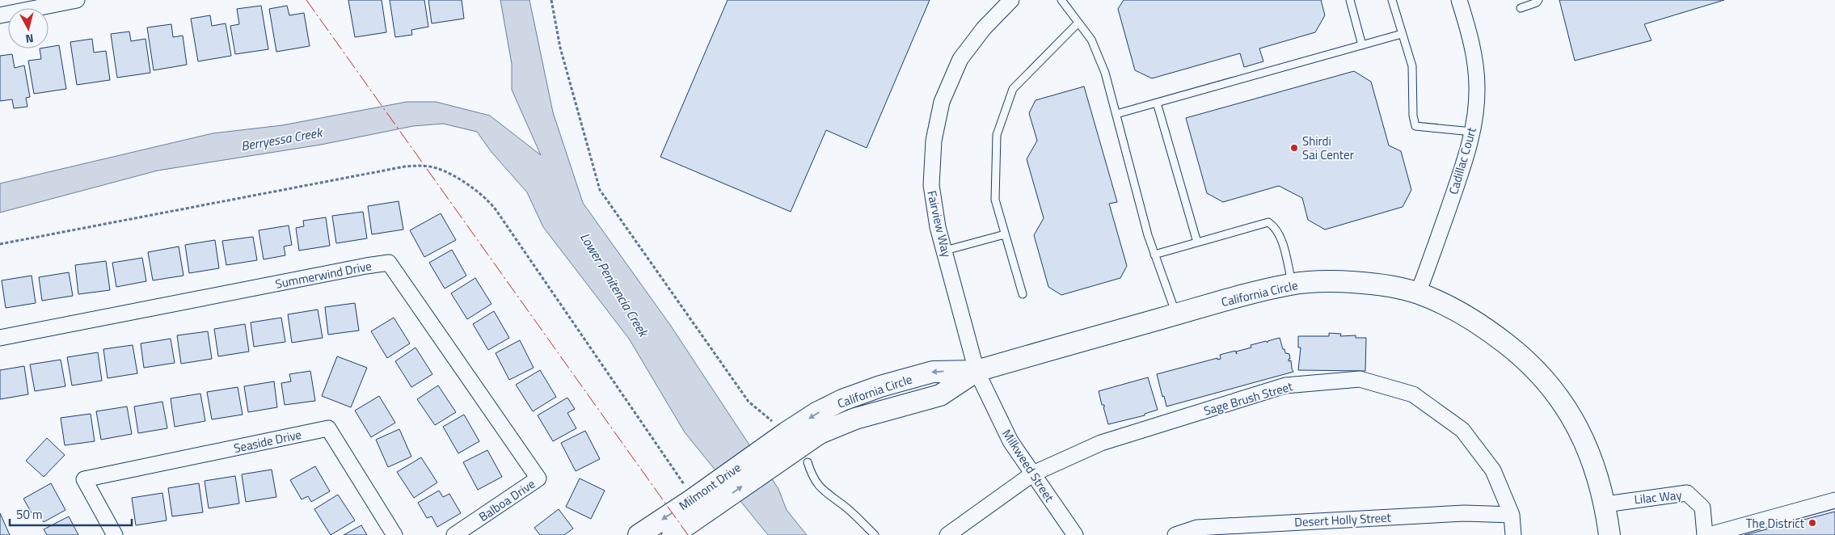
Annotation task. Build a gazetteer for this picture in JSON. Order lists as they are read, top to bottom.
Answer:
{
  "streets": {
    "street": [
      "Cadillac Court",
      "Fairview Way",
      "Summerwind Drive",
      "California Circle",
      "Sage Brush Street",
      "Seaside Drive",
      "Milkweed Street",
      "Milmont Drive",
      "Lilac Way",
      "Balboa Drive",
      "Desert Holly Street"
    ]
  },
  "crossings": [
    ["Cadillac Court", "California Circle"],
    ["Fairview Way", "California Circle"],
    ["Fairview Way", "Milkweed Street"],
    ["Summerwind Drive", "Balboa Drive"],
    ["California Circle", "Milkweed Street"],
    ["California Circle", "Milmont Drive"],
    ["California Circle", "Lilac Way"],
    ["Sage Brush Street", "Milkweed Street"],
    ["Sage Brush Street", "Desert Holly Street"]
  ],
  "water": ["Berryessa Creek", "Lower Penitencia Creek"],
  "places": ["Shirdi Sai Center", "The District"],
  "scale_bar": "50 m",
  "north": "bottom"
}
